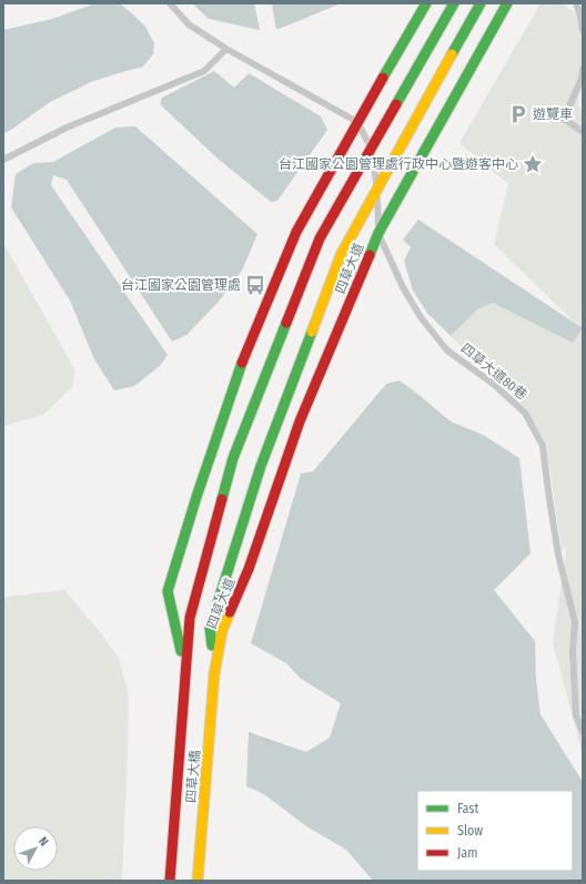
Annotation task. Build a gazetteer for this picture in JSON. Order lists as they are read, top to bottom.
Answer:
{
  "streets": {
    "street": ["四草大道", "四草大橋"],
    "lane": ["四草大道80巷"]
  },
  "crossings": [
    ["四草大道", "四草大道80巷"],
    ["四草大道", "四草大橋"]
  ],
  "places": {
    "parking": ["遊覽車"],
    "place": ["台江國家公園管理處行政中心暨遊客中心"],
    "bus stop": ["台江國家公園管理處"]
  },
  "legend": ["Fast", "Slow", "Jam"],
  "north": "top right"
}
